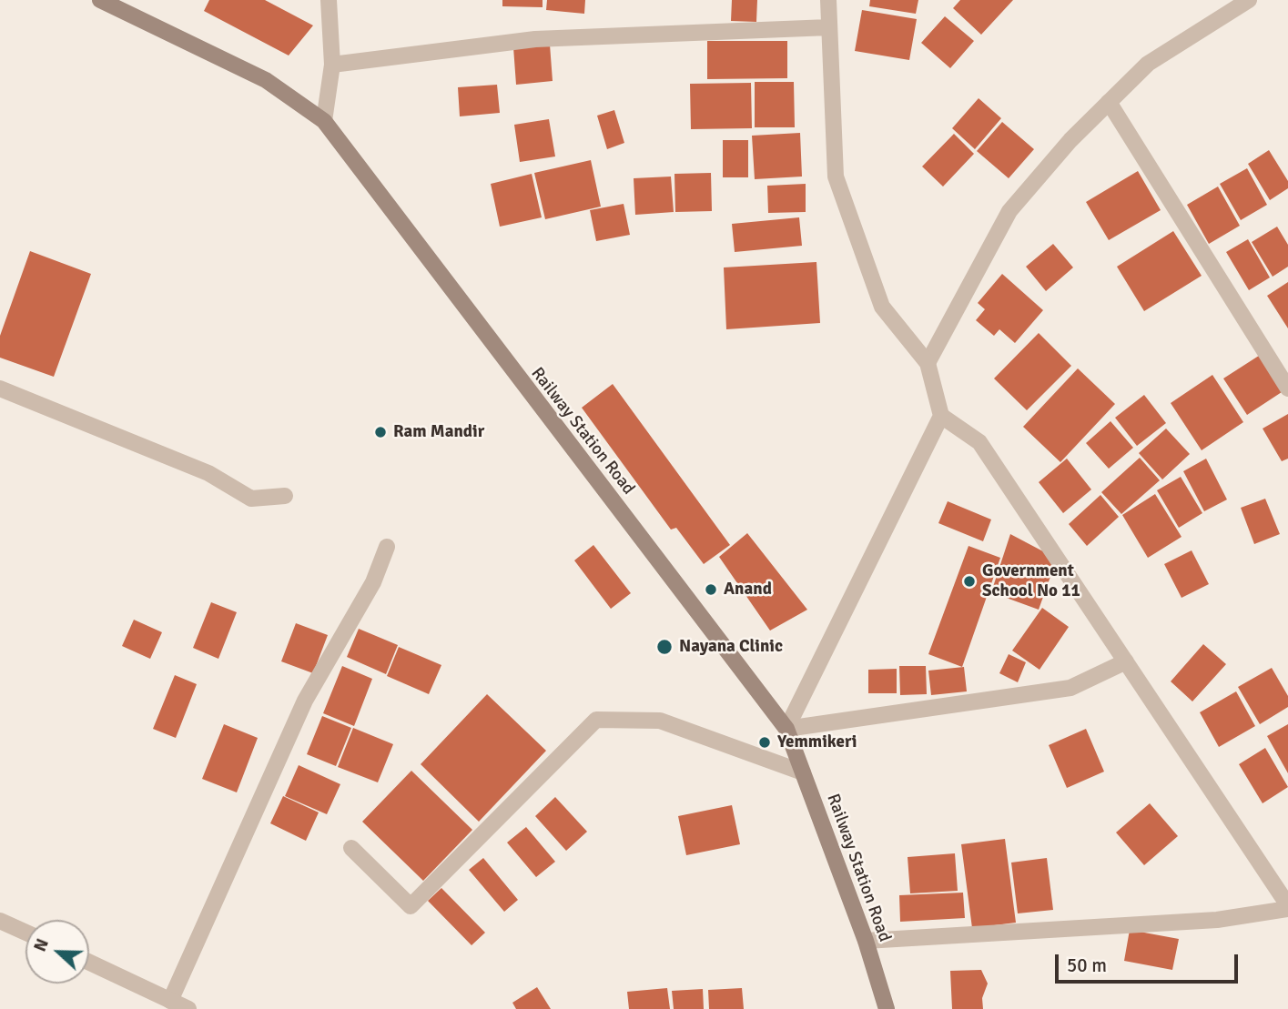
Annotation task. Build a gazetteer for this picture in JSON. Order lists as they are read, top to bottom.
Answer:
{
  "streets": {
    "main road": ["Railway Station Road"]
  },
  "places": [
    "Ram Mandir",
    "Government School No 11",
    "Anand",
    "Nayana Clinic",
    "Yemmikeri"
  ],
  "scale_bar": "50 m",
  "north": "left"
}
